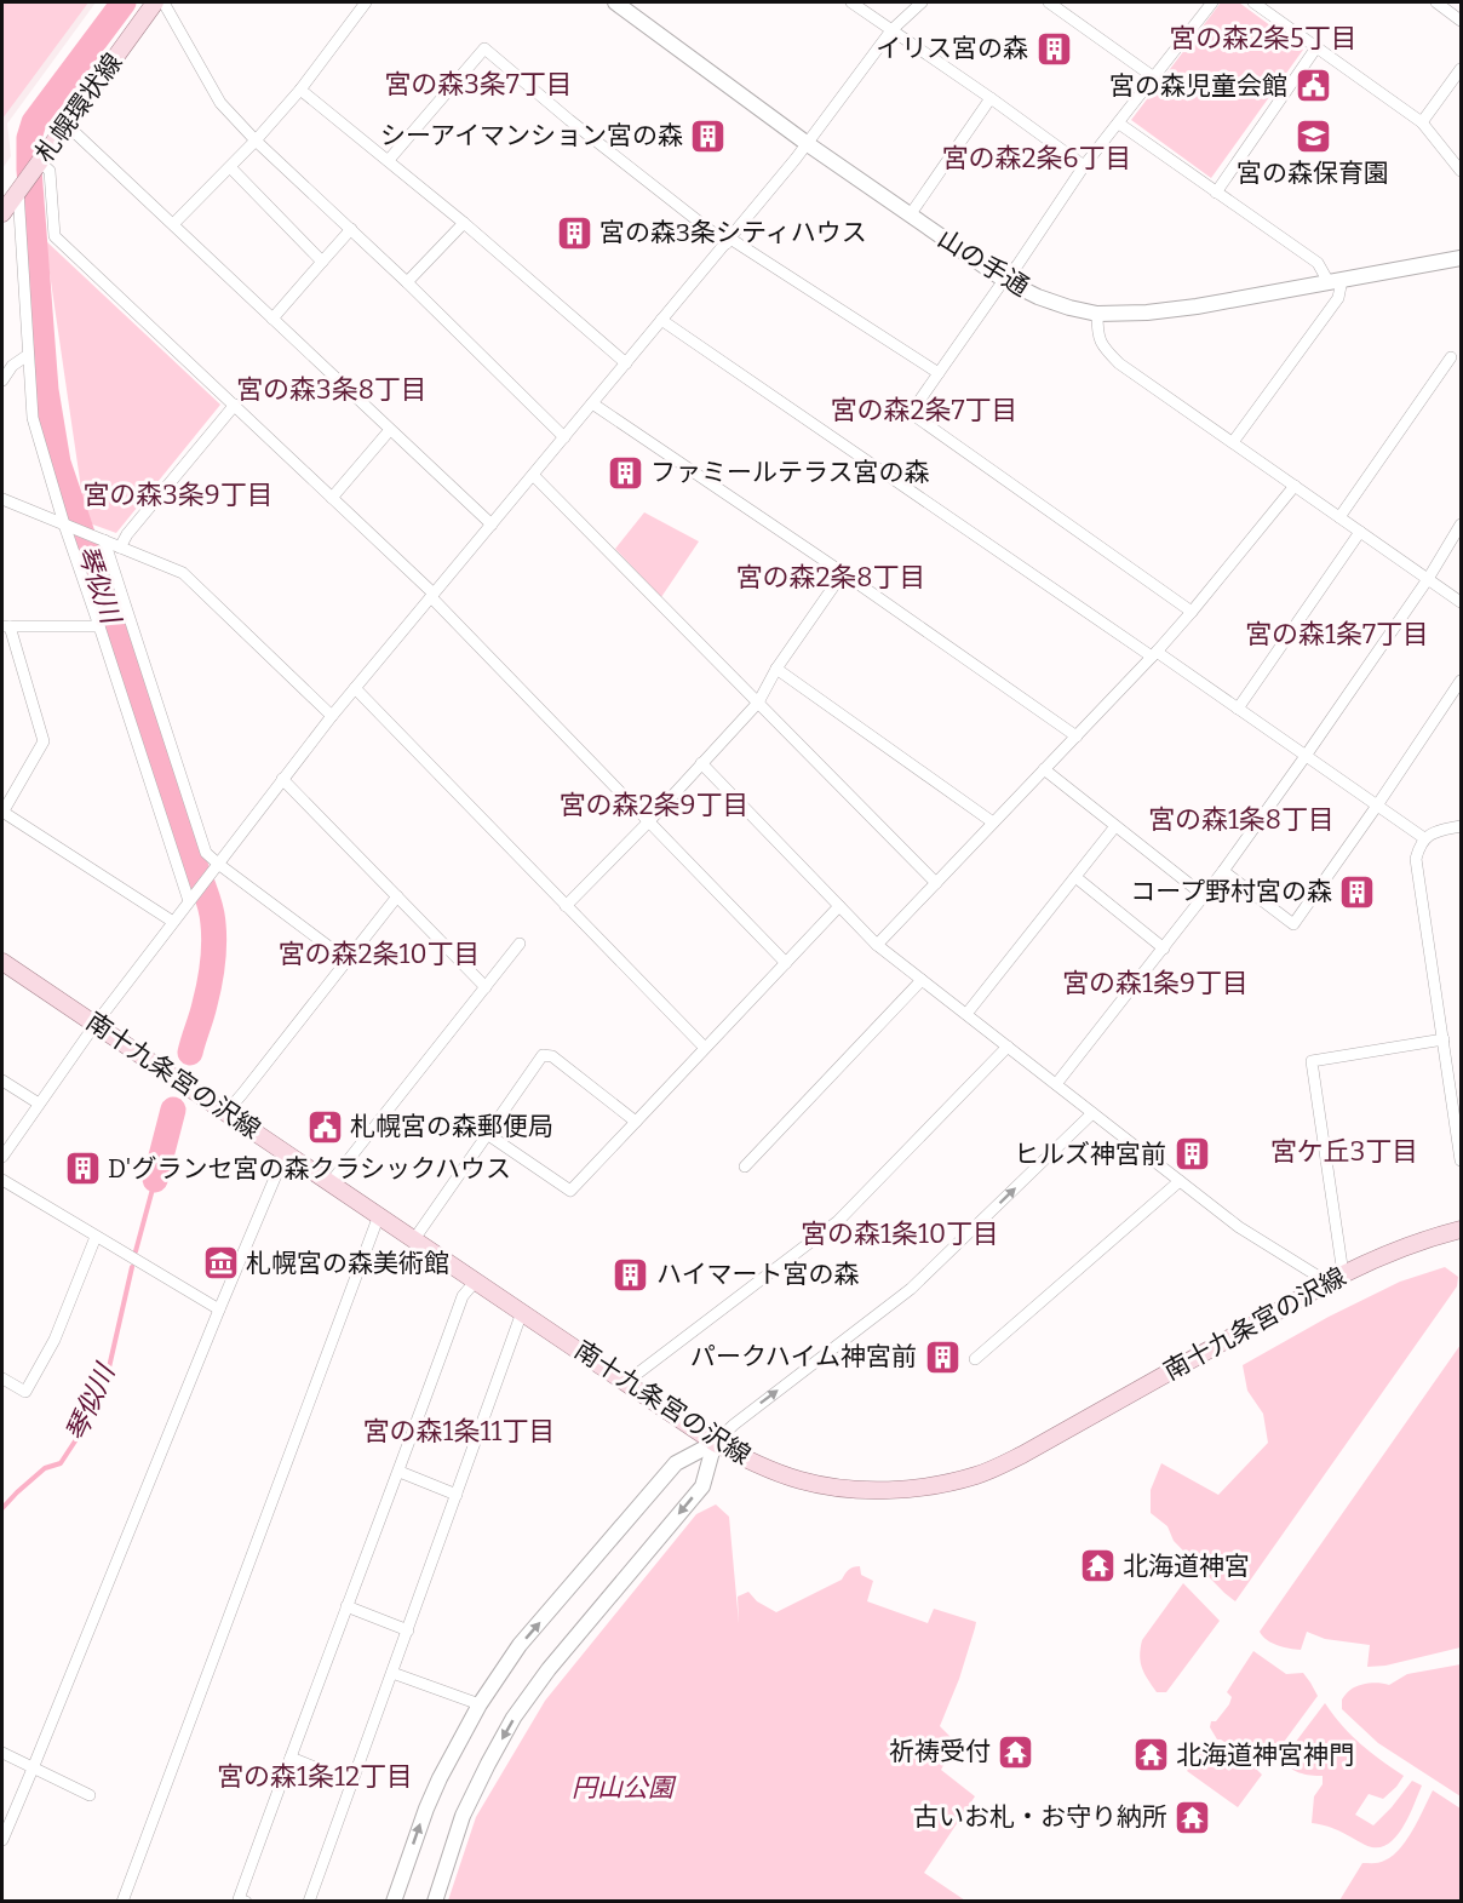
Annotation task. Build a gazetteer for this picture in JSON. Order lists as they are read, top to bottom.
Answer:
{
  "streets": {
    "main road": ["札幌環状線", "南十九条宮の沢線"],
    "street": ["山の手通"]
  },
  "districts": [
    "宮の森2条5丁目",
    "宮の森3条7丁目",
    "宮の森2条6丁目",
    "宮の森3条8丁目",
    "宮の森2条7丁目",
    "宮の森3条9丁目",
    "宮の森2条8丁目",
    "宮の森1条7丁目",
    "宮の森2条9丁目",
    "宮の森1条8丁目",
    "宮の森2条10丁目",
    "宮の森1条9丁目",
    "宮ケ丘3丁目",
    "宮の森1条10丁目",
    "宮の森1条11丁目",
    "宮の森1条12丁目"
  ],
  "water": ["琴似川"],
  "parks": ["円山公園"],
  "places": {
    "building": [
      "イリス宮の森",
      "シーアイマンション宮の森",
      "宮の森3条シティハウス",
      "ファミールテラス宮の森",
      "コープ野村宮の森",
      "ヒルズ神宮前",
      "D'グランセ宮の森クラシックハウス",
      "ハイマート宮の森",
      "パークハイム神宮前"
    ],
    "public building": ["宮の森児童会館", "札幌宮の森郵便局"],
    "school or university": ["宮の森保育園"],
    "museum": ["札幌宮の森美術館"],
    "temple": [
      "北海道神宮",
      "祈祷受付",
      "北海道神宮神門",
      "古いお札・お守り納所"
    ]
  }
}
